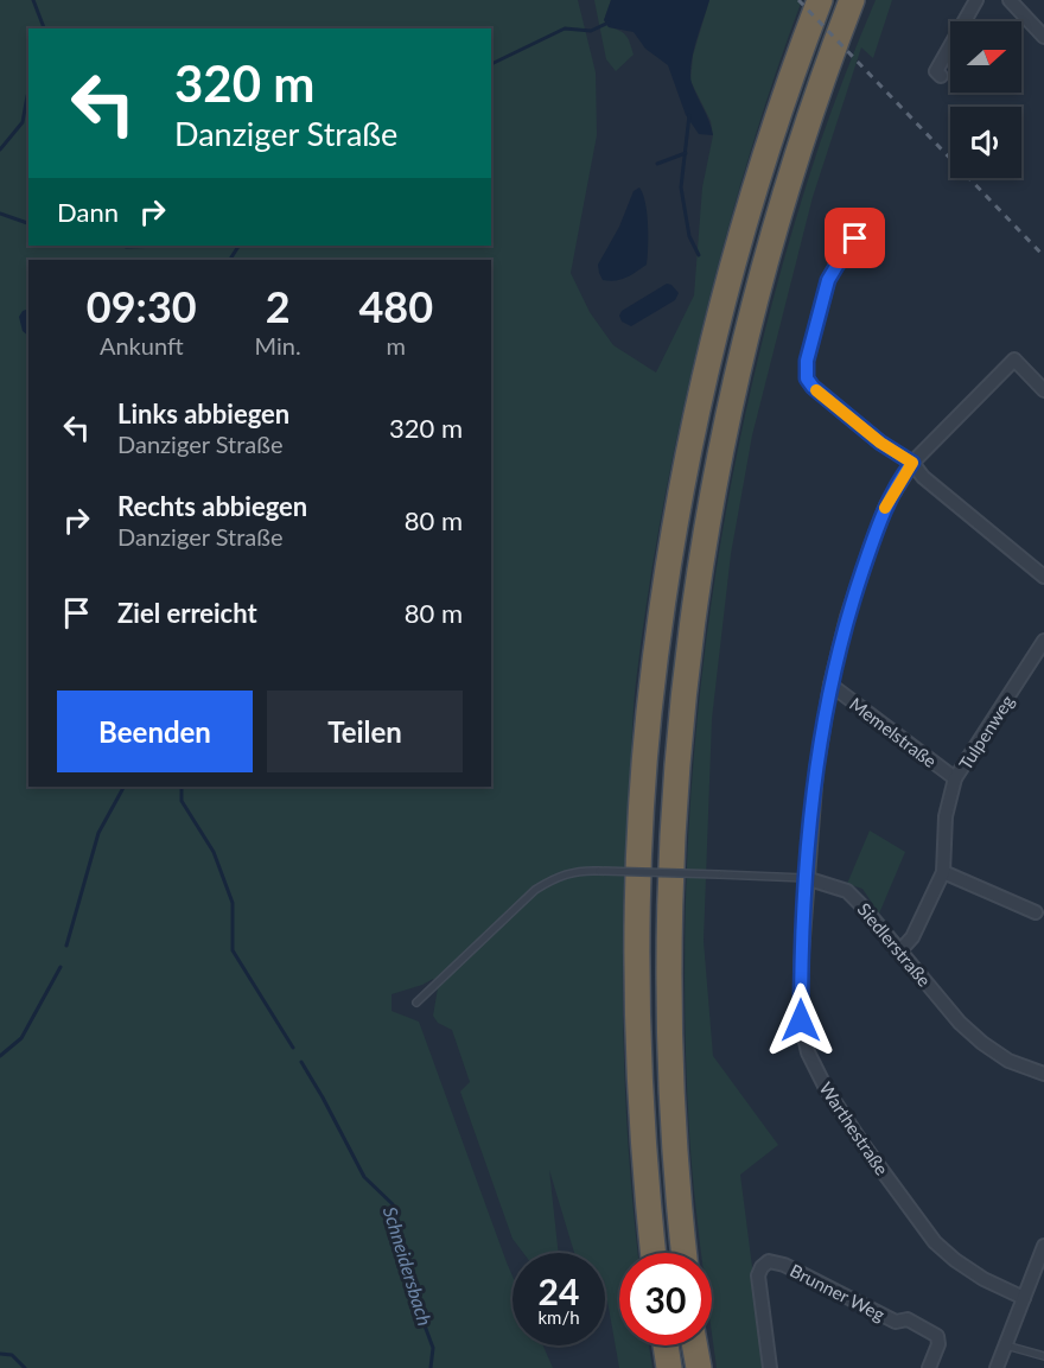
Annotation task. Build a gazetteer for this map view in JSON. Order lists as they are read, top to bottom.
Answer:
{
  "streets": {
    "street": [
      "Memelstraße",
      "Tulpenweg",
      "Siedlerstraße",
      "Warthestraße",
      "Brunner Weg"
    ]
  },
  "crossings": [
    ["Memelstraße", "Tulpenweg"],
    ["Memelstraße", "Warthestraße"],
    ["Tulpenweg", "Siedlerstraße"],
    ["Siedlerstraße", "Warthestraße"]
  ],
  "water": ["Schneidersbach"],
  "north": "right",
  "page": {
    "turn": ["320 m", "Danziger Straße"],
    "then": "Dann",
    "eta": [
      "09:30",
      "Ankunft",
      "2",
      "Min.",
      "480",
      "m"
    ],
    "list": [
      {
        "name": "Links abbiegen",
        "note": "Danziger Straße",
        "value": "320 m"
      },
      {
        "name": "Rechts abbiegen",
        "note": "Danziger Straße",
        "value": "80 m"
      },
      {
        "name": "Ziel erreicht",
        "value": "80 m"
      }
    ],
    "buttons": ["Beenden", "Teilen"],
    "speed": "24 km/h",
    "limit": "30"
  }
}
